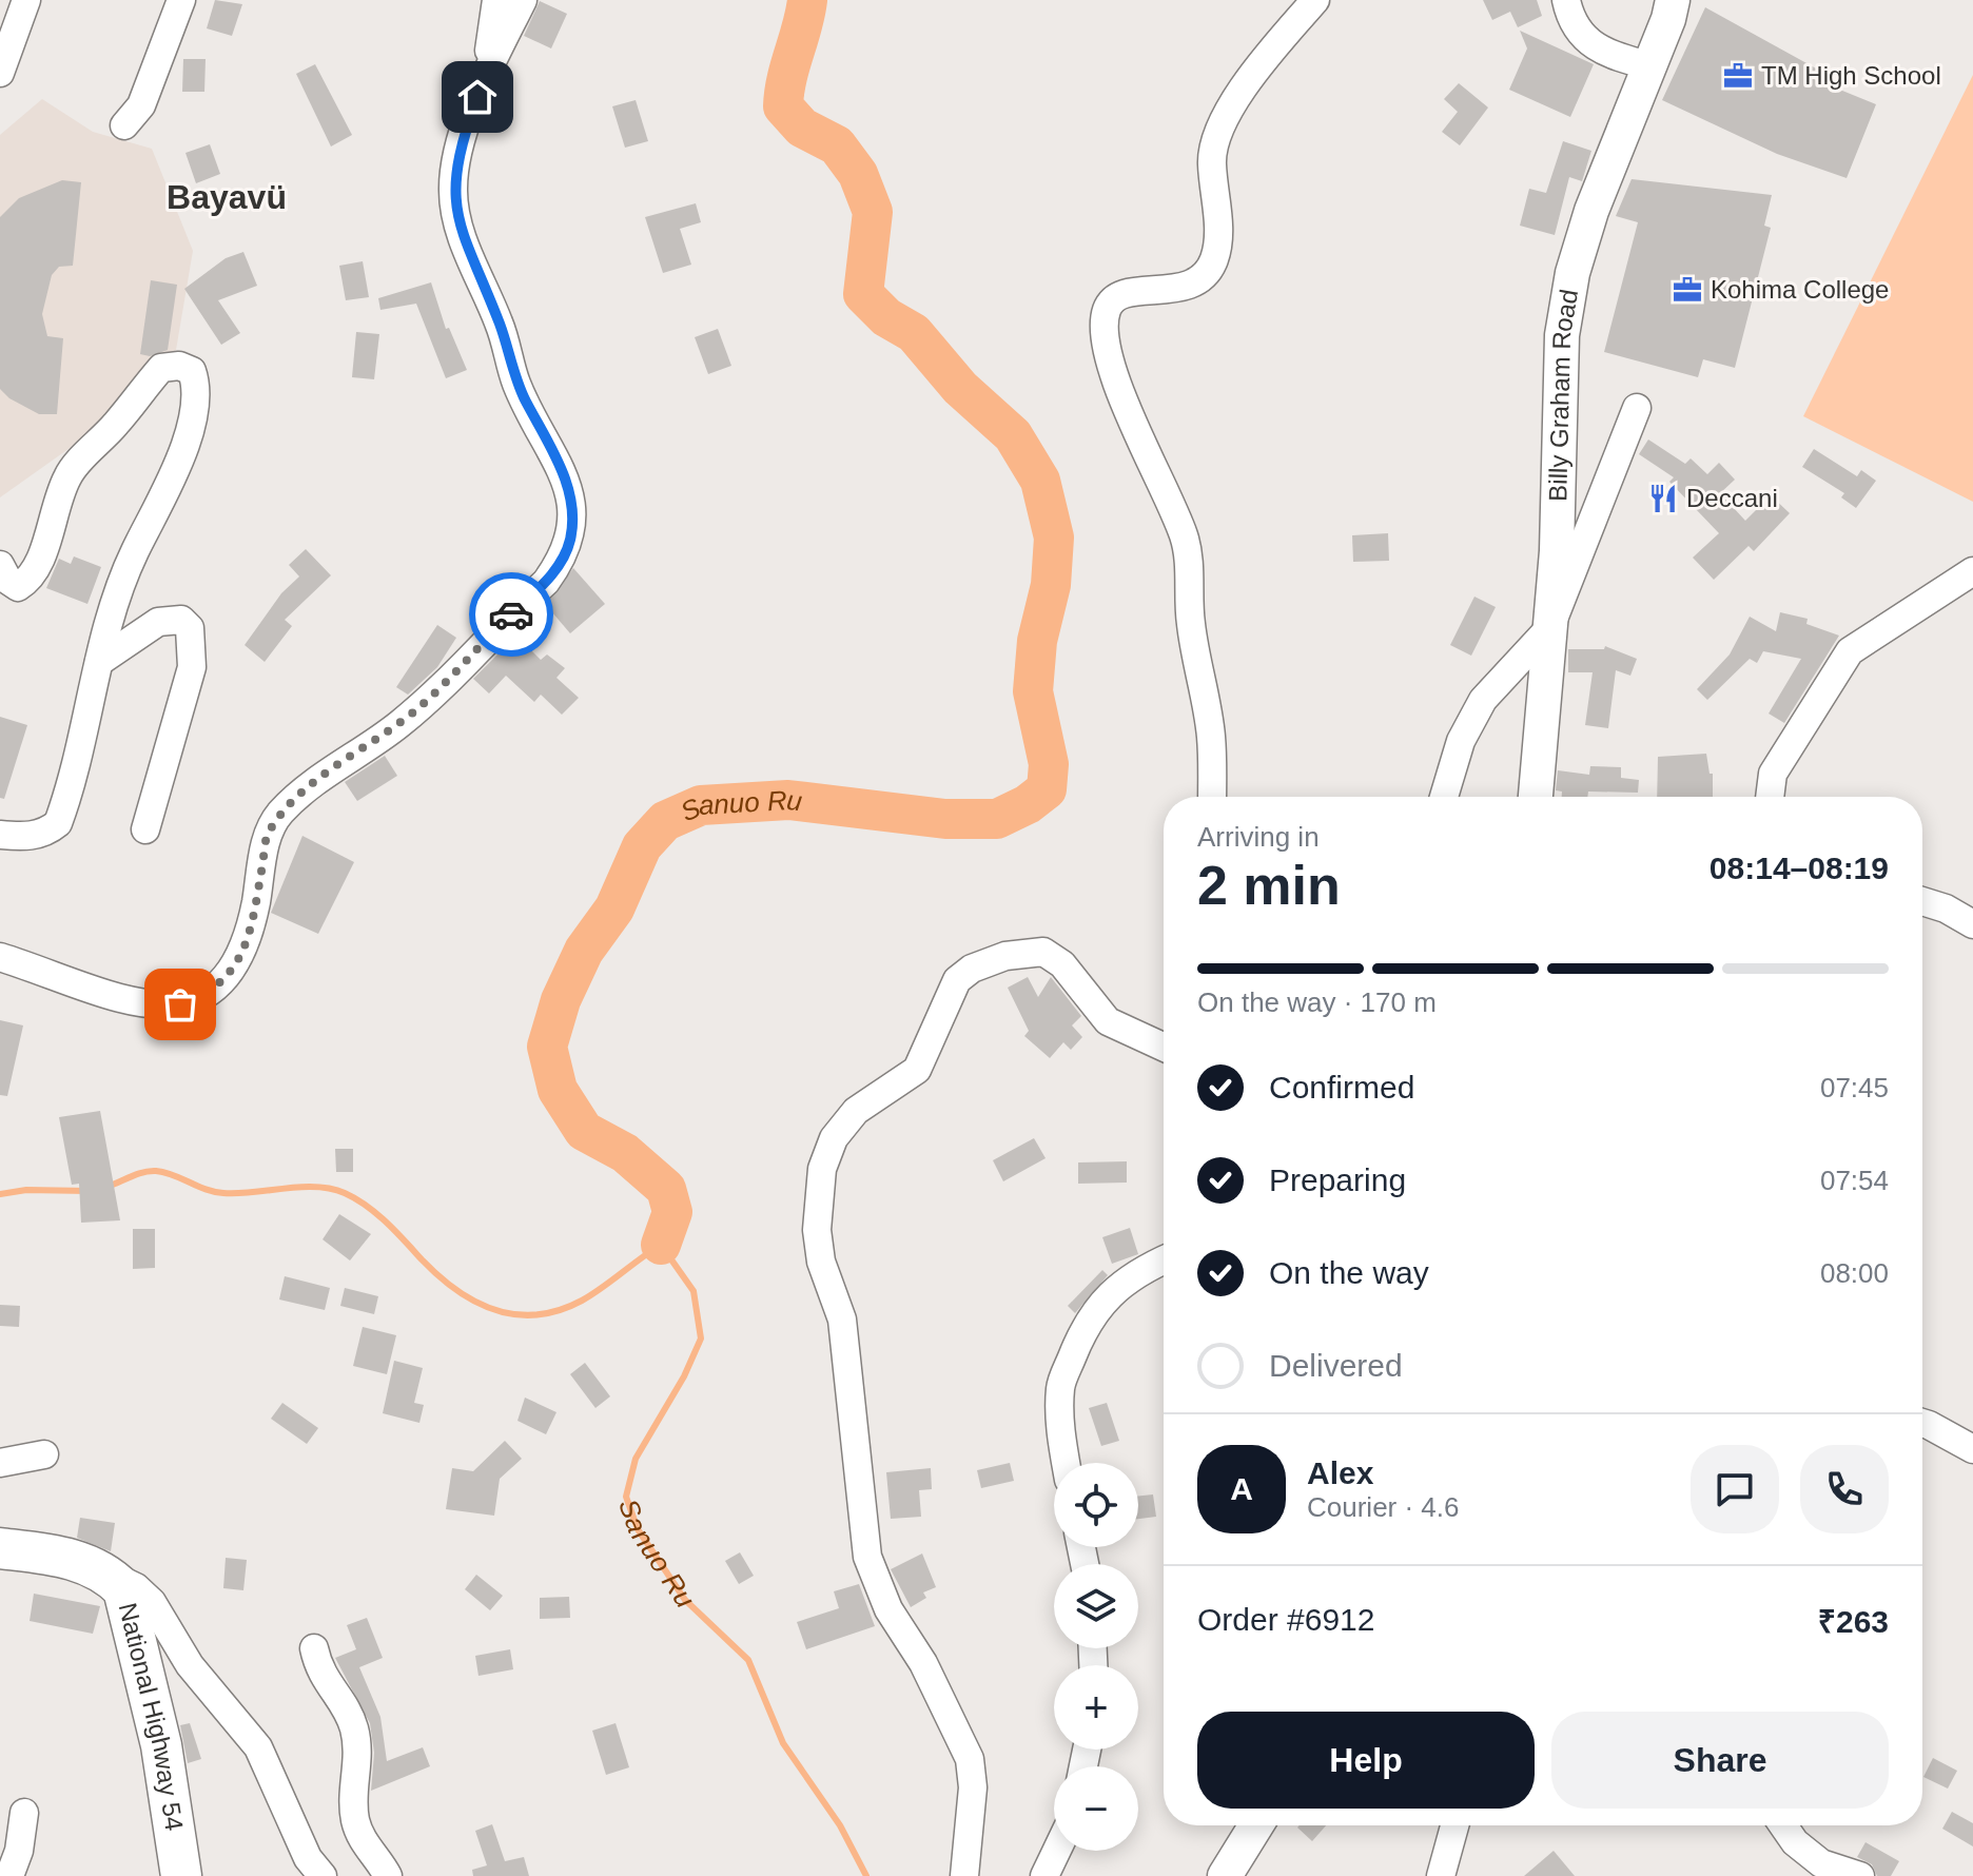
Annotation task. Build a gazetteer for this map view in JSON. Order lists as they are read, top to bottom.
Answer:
{
  "streets": {
    "highway": ["National Highway 54"],
    "main road": ["Billy Graham Road"]
  },
  "districts": ["Bayavü"],
  "water": ["Sanuo Ru"],
  "places": {
    "office": ["TM High School", "Kohima College"],
    "restaurant": ["Deccani"]
  },
  "page": {
    "heading": ["2 min", "Arriving in", "08:14–08:19"],
    "panel": [
      "Alex",
      "Courier · 4.6",
      "Order #6912",
      "₹263"
    ],
    "bar": "On the way · 170 m",
    "list": [
      ["Confirmed", "07:45"],
      ["Preparing", "07:54"],
      ["On the way", "08:00"],
      "Delivered"
    ],
    "round": "A",
    "map_buttons": ["+", "−"],
    "buttons": ["Help", "Share"]
  }
}
